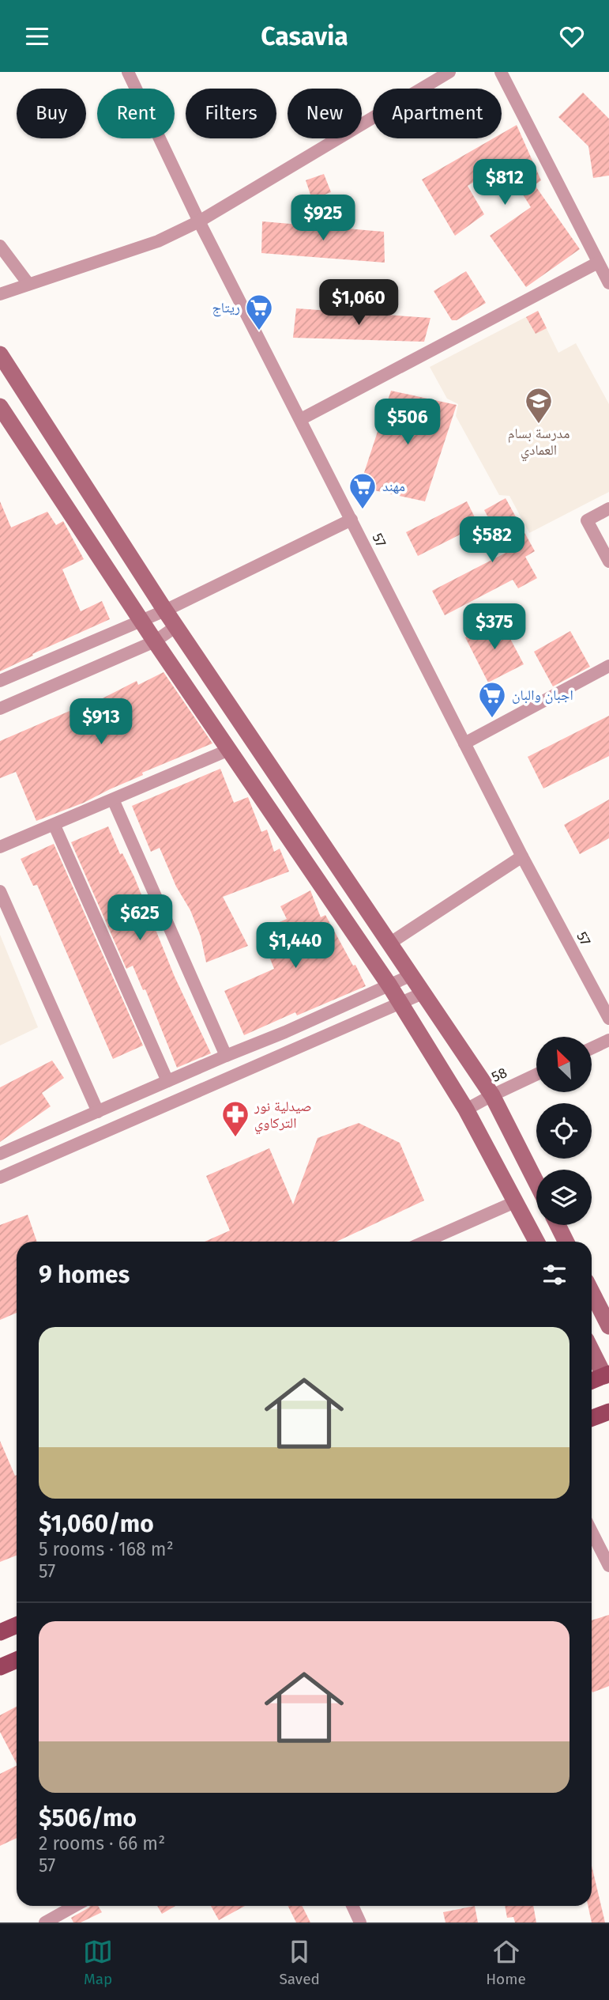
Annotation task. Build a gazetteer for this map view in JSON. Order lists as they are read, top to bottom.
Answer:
{
  "streets": {
    "street": ["57", "58"]
  },
  "places": {
    "supermarket": ["ريتاج", "مهند", "اجبان والبان"],
    "school or university": ["مدرسة بسام العمادي"],
    "pharmacy": ["صيدلية نور التركاوي"]
  },
  "north": "top left",
  "page": {
    "header": "Casavia",
    "chip": [
      "Buy",
      "Rent",
      "Filters",
      "New",
      "Apartment"
    ],
    "price": [
      "$812",
      "$925",
      "$1,060",
      "$506",
      "$582",
      "$375",
      "$913",
      "$625",
      "$1,440"
    ],
    "heading": "9 homes",
    "list": [
      {
        "name": "$1,060/mo",
        "note": "5 rooms · 168 m² · 57"
      },
      {
        "name": "$506/mo",
        "note": "2 rooms · 66 m² · 57"
      }
    ],
    "tabs": ["Map", "Saved", "Home"]
  }
}
